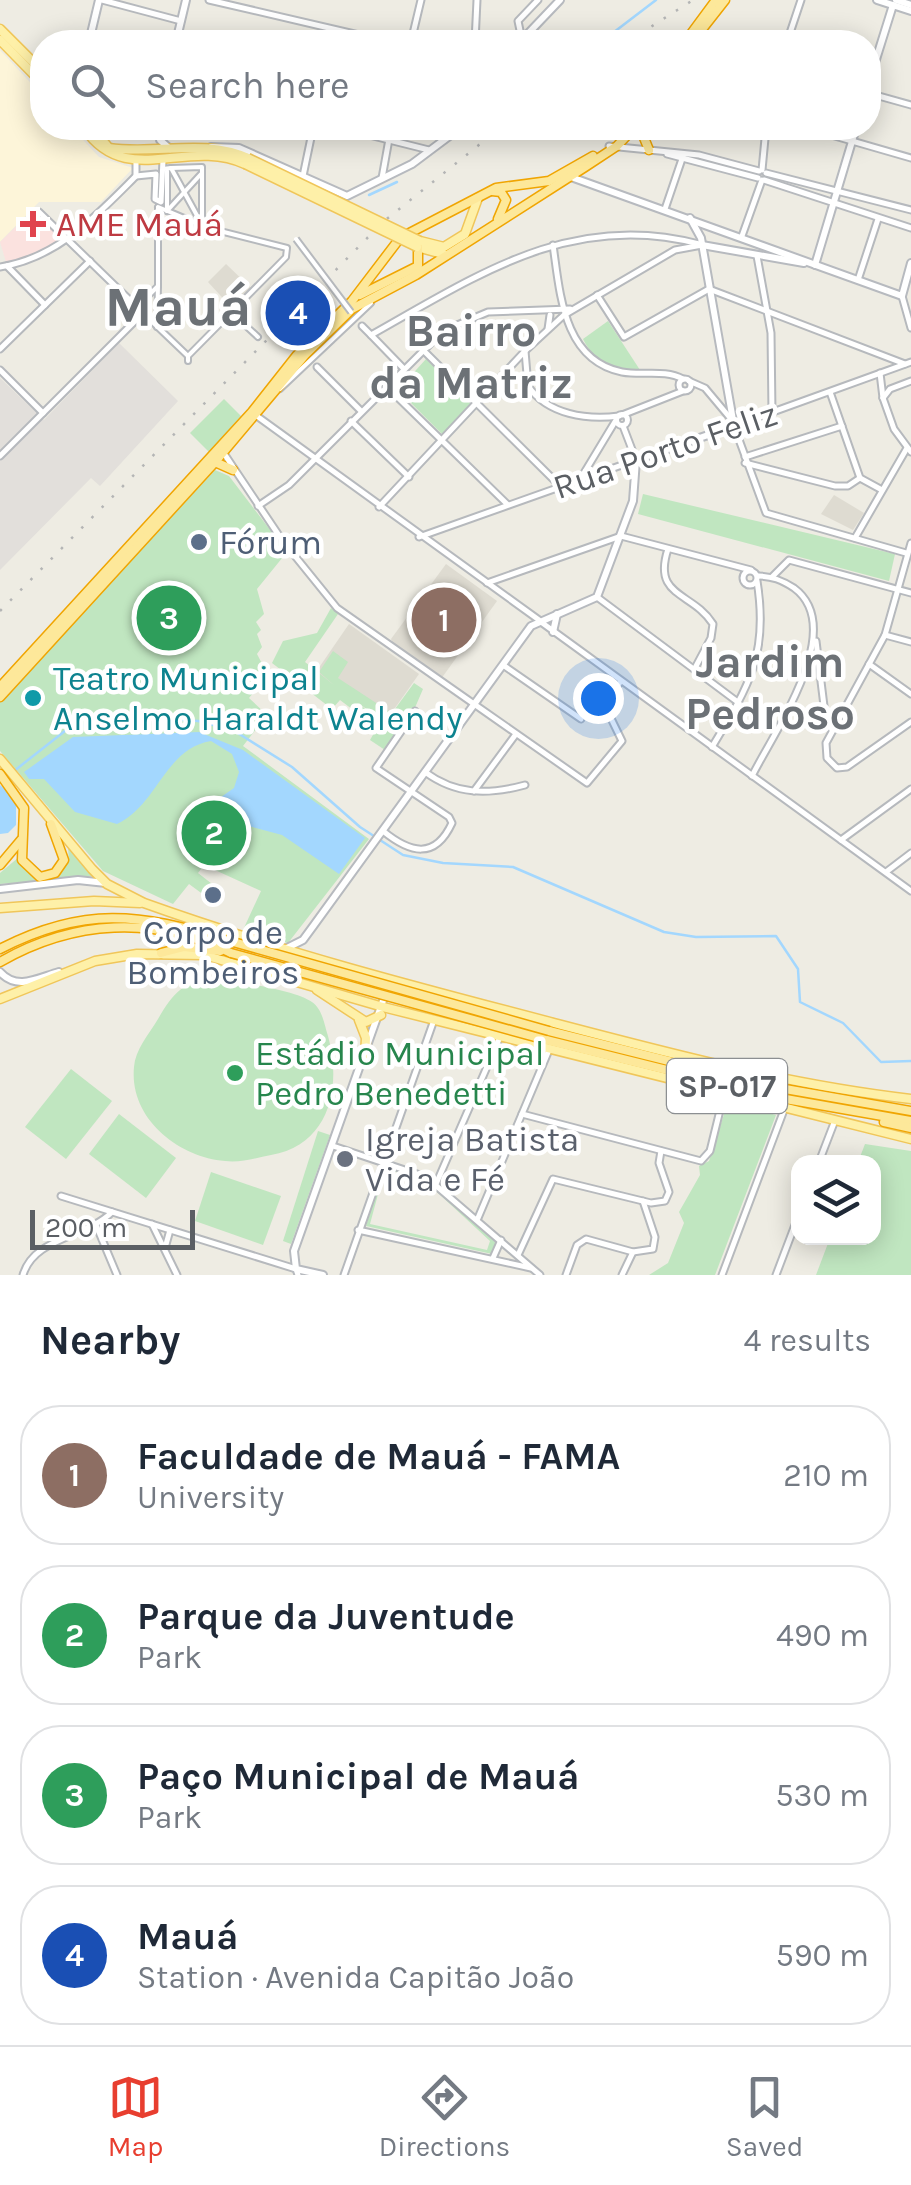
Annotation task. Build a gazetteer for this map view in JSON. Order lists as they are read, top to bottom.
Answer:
{
  "streets": {
    "highway": ["SP-017"],
    "main road": ["Rua Porto Feliz"]
  },
  "districts": ["Mauá", "Bairro da Matriz", "Jardim Pedroso"],
  "places": {
    "health": ["AME Mauá"],
    "other": [
      "Fórum",
      "Teatro Municipal Anselmo Haraldt Walendy",
      "Corpo de Bombeiros",
      "Estádio Municipal Pedro Benedetti",
      "Igreja Batista Vida e Fé"
    ]
  },
  "scale_bar": "200 m",
  "page": {
    "search": "Search here",
    "pins": [
      "4",
      "3",
      "1",
      "2"
    ],
    "scale": "200 m",
    "heading": ["Nearby", "4 results"],
    "list": [
      {
        "mark": "1",
        "name": "Faculdade de Mauá - FAMA",
        "note": "University",
        "value": "210 m"
      },
      {
        "mark": "2",
        "name": "Parque da Juventude",
        "note": "Park",
        "value": "490 m"
      },
      {
        "mark": "3",
        "name": "Paço Municipal de Mauá",
        "note": "Park",
        "value": "530 m"
      },
      {
        "mark": "4",
        "name": "Mauá",
        "note": "Station · Avenida Capitão João",
        "value": "590 m"
      }
    ],
    "nav": ["Map", "Directions", "Saved"]
  }
}
